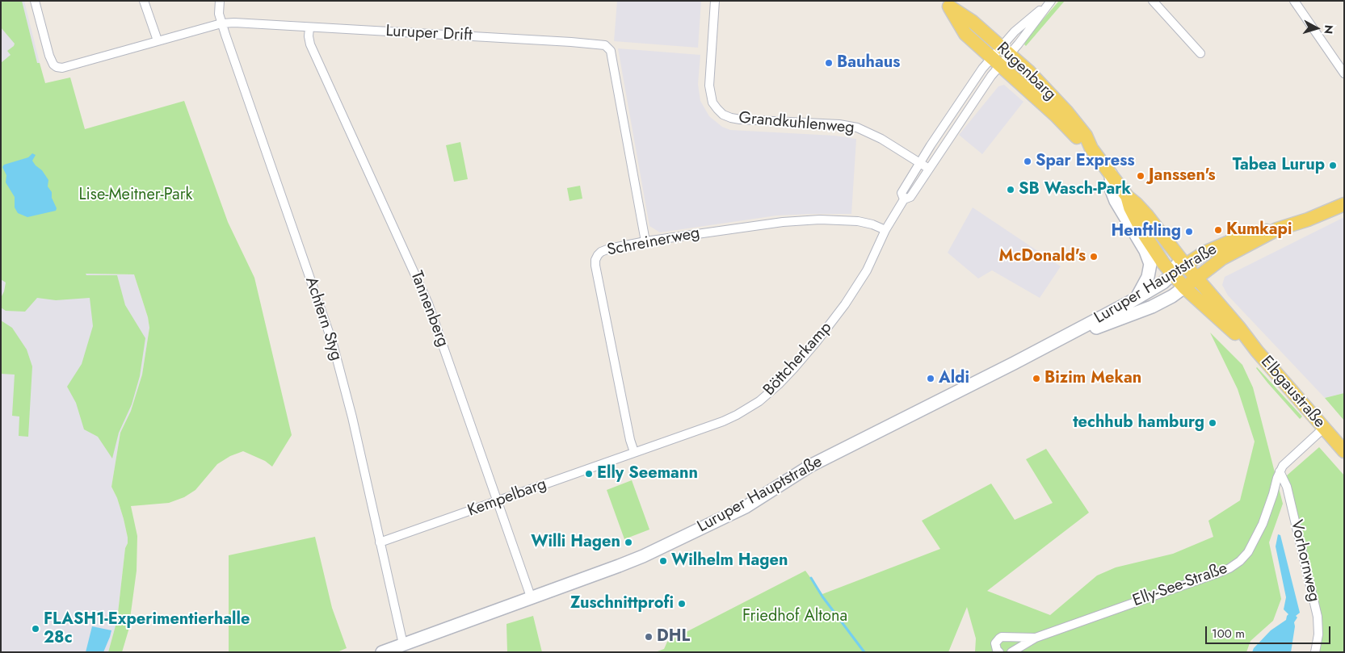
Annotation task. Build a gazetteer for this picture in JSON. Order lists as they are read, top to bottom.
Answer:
{
  "streets": {
    "main road": ["Rugenbarg", "Luruper Hauptstraße", "Elbgaustraße"],
    "street": [
      "Luruper Drift",
      "Grandkuhlenweg",
      "Schreinerweg",
      "Tannenberg",
      "Achtern Styg",
      "Böttcherkamp",
      "Kempelbarg",
      "Vorhornweg",
      "Elly-See-Straße"
    ]
  },
  "crossings": [
    ["Luruper Drift", "Schreinerweg"],
    ["Luruper Drift", "Tannenberg"],
    ["Luruper Drift", "Achtern Styg"],
    ["Rugenbarg", "Luruper Hauptstraße"],
    ["Rugenbarg", "Böttcherkamp"],
    ["Rugenbarg", "Elbgaustraße"],
    ["Grandkuhlenweg", "Böttcherkamp"],
    ["Schreinerweg", "Böttcherkamp"],
    ["Schreinerweg", "Kempelbarg"],
    ["Luruper Hauptstraße", "Tannenberg"],
    ["Luruper Hauptstraße", "Achtern Styg"],
    ["Luruper Hauptstraße", "Elbgaustraße"],
    ["Tannenberg", "Kempelbarg"],
    ["Achtern Styg", "Kempelbarg"],
    ["Böttcherkamp", "Kempelbarg"],
    ["Elbgaustraße", "Elly-See-Straße"],
    ["Vorhornweg", "Elly-See-Straße"]
  ],
  "parks": ["Lise-Meitner-Park", "Friedhof Altona"],
  "places": [
    "Bauhaus",
    "Spar Express",
    "Tabea Lurup",
    "Janssen's",
    "SB Wasch-Park",
    "Kumkapi",
    "Henftling",
    "McDonald's",
    "Aldi",
    "Bizim Mekan",
    "techhub hamburg",
    "Elly Seemann",
    "Willi Hagen",
    "Wilhelm Hagen",
    "Zuschnittprofi",
    "FLASH1-Experimentierhalle 28c",
    "DHL"
  ],
  "scale_bar": "100 m",
  "north": "right"
}
